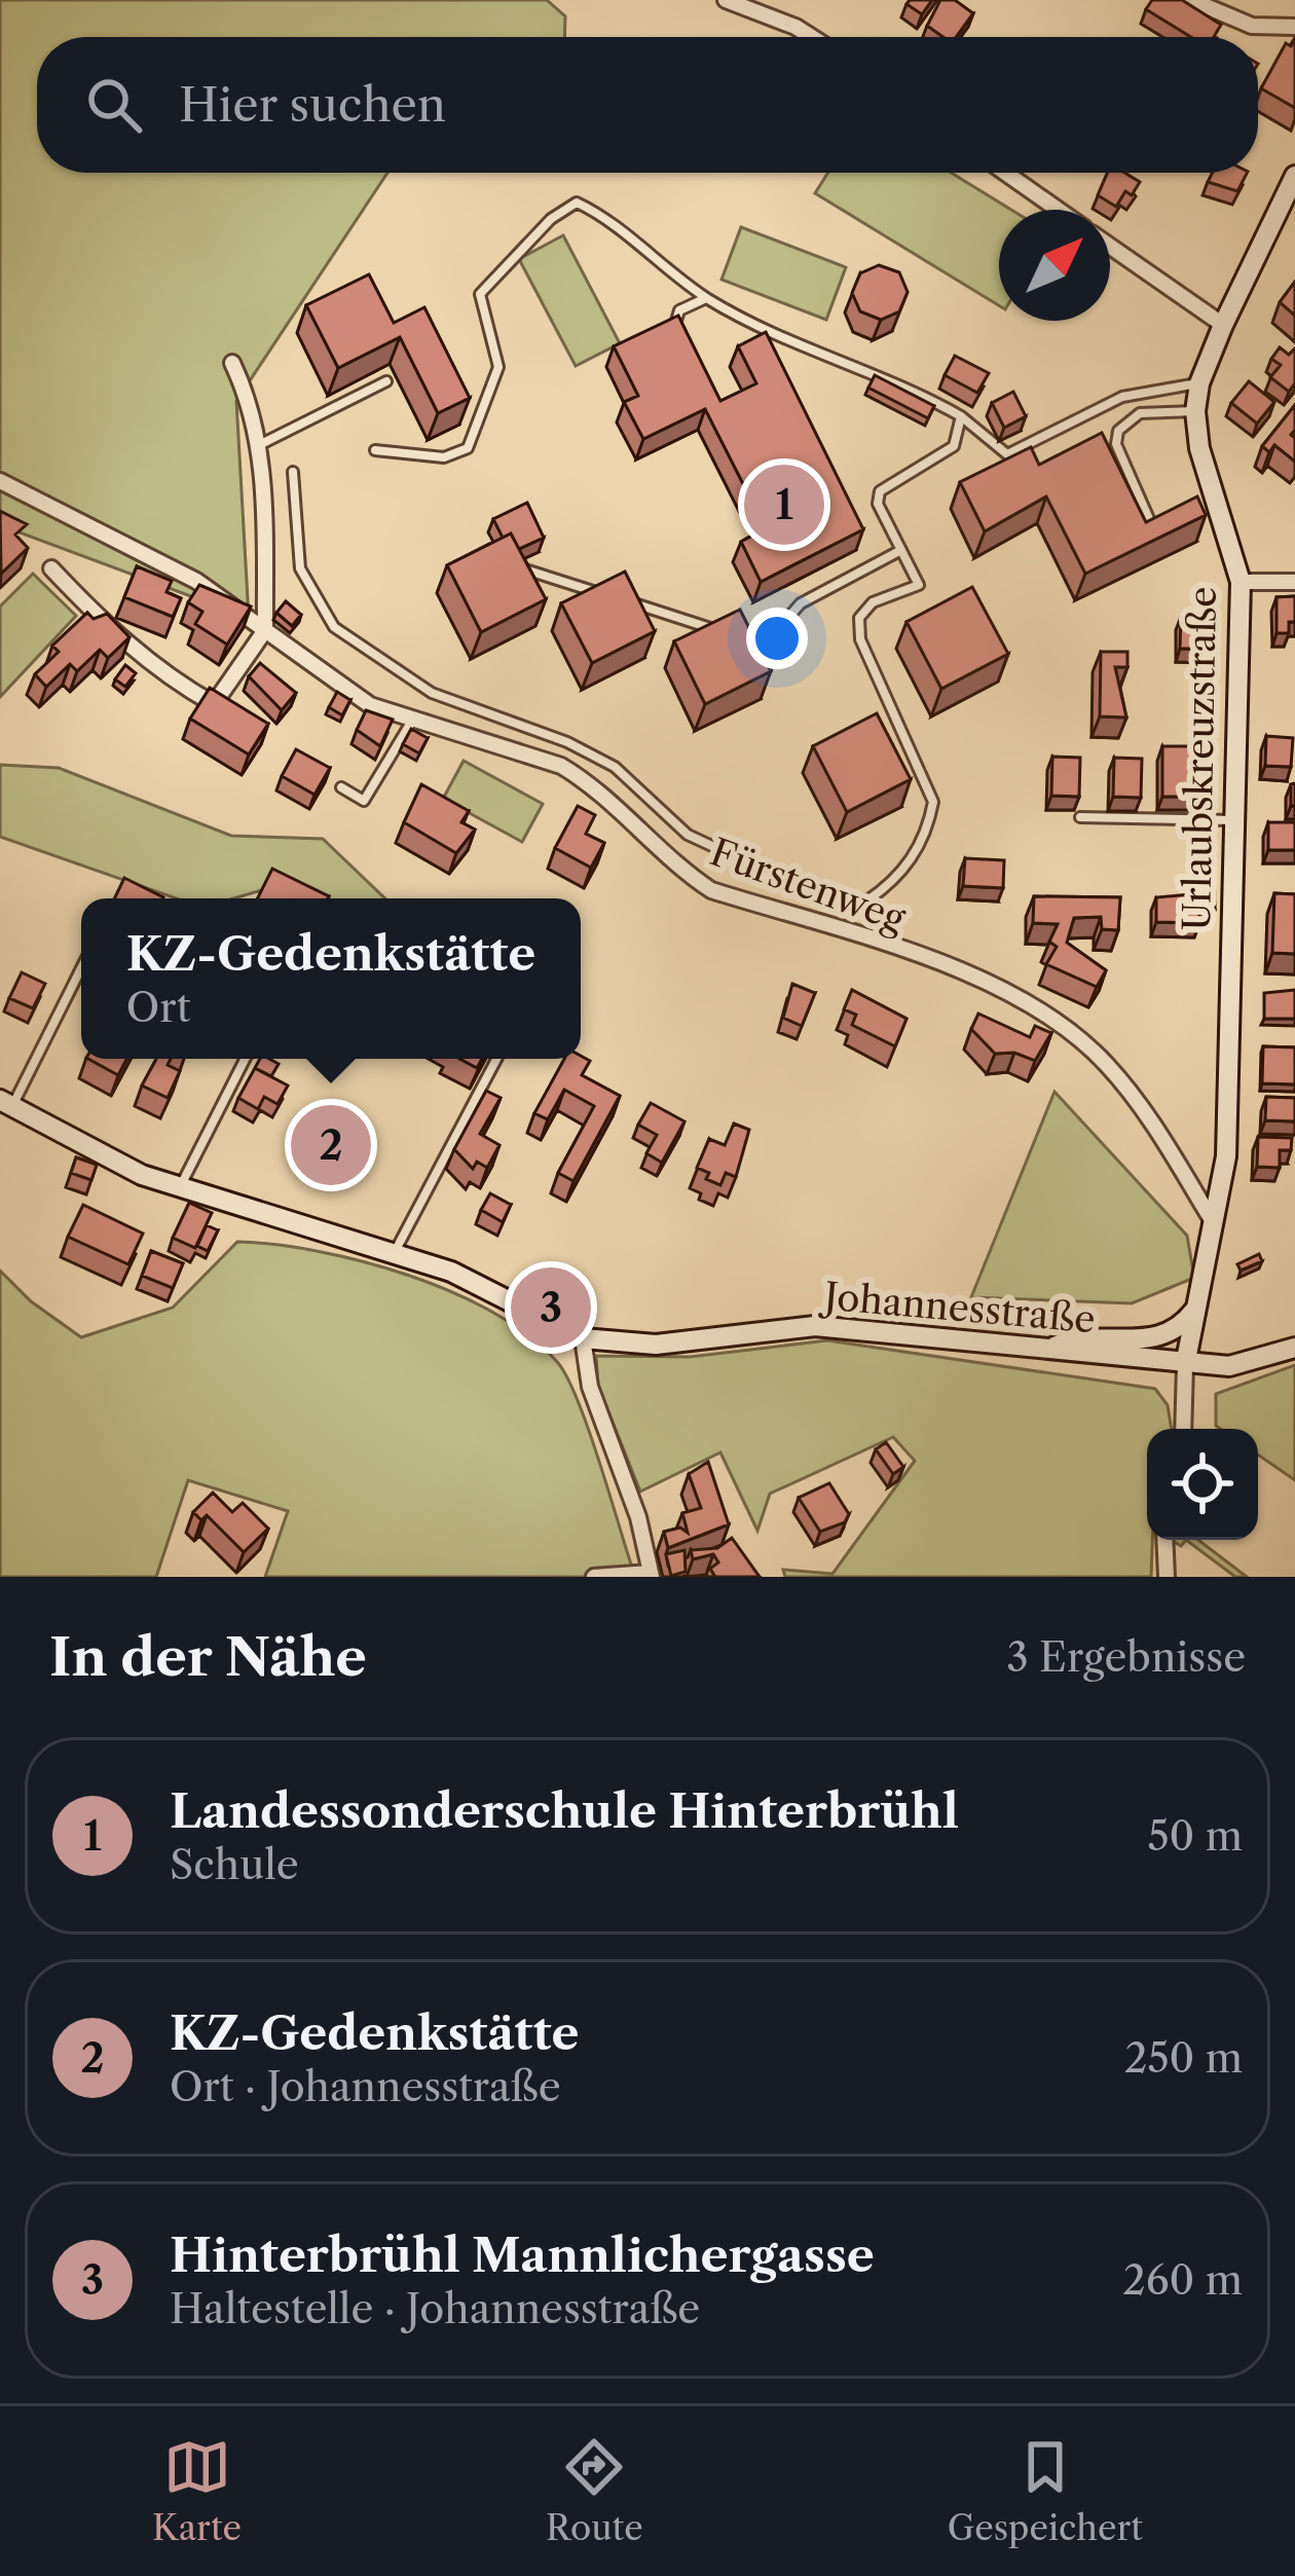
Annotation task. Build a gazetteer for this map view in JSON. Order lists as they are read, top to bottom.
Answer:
{
  "streets": {
    "street": ["Urlaubskreuzstraße", "Fürstenweg", "Johannesstraße"]
  },
  "crossings": [
    ["Urlaubskreuzstraße", "Fürstenweg"],
    ["Urlaubskreuzstraße", "Johannesstraße"]
  ],
  "north": "top right",
  "page": {
    "search": "Hier suchen",
    "pins": ["1", "2", "3"],
    "popup": ["KZ-Gedenkstätte", "Ort"],
    "heading": ["In der Nähe", "3 Ergebnisse"],
    "list": [
      {
        "mark": "1",
        "name": "Landessonderschule Hinterbrühl",
        "note": "Schule",
        "value": "50 m"
      },
      {
        "mark": "2",
        "name": "KZ-Gedenkstätte",
        "note": "Ort · Johannesstraße",
        "value": "250 m"
      },
      {
        "mark": "3",
        "name": "Hinterbrühl Mannlichergasse",
        "note": "Haltestelle · Johannesstraße",
        "value": "260 m"
      }
    ],
    "nav": ["Karte", "Route", "Gespeichert"]
  }
}
